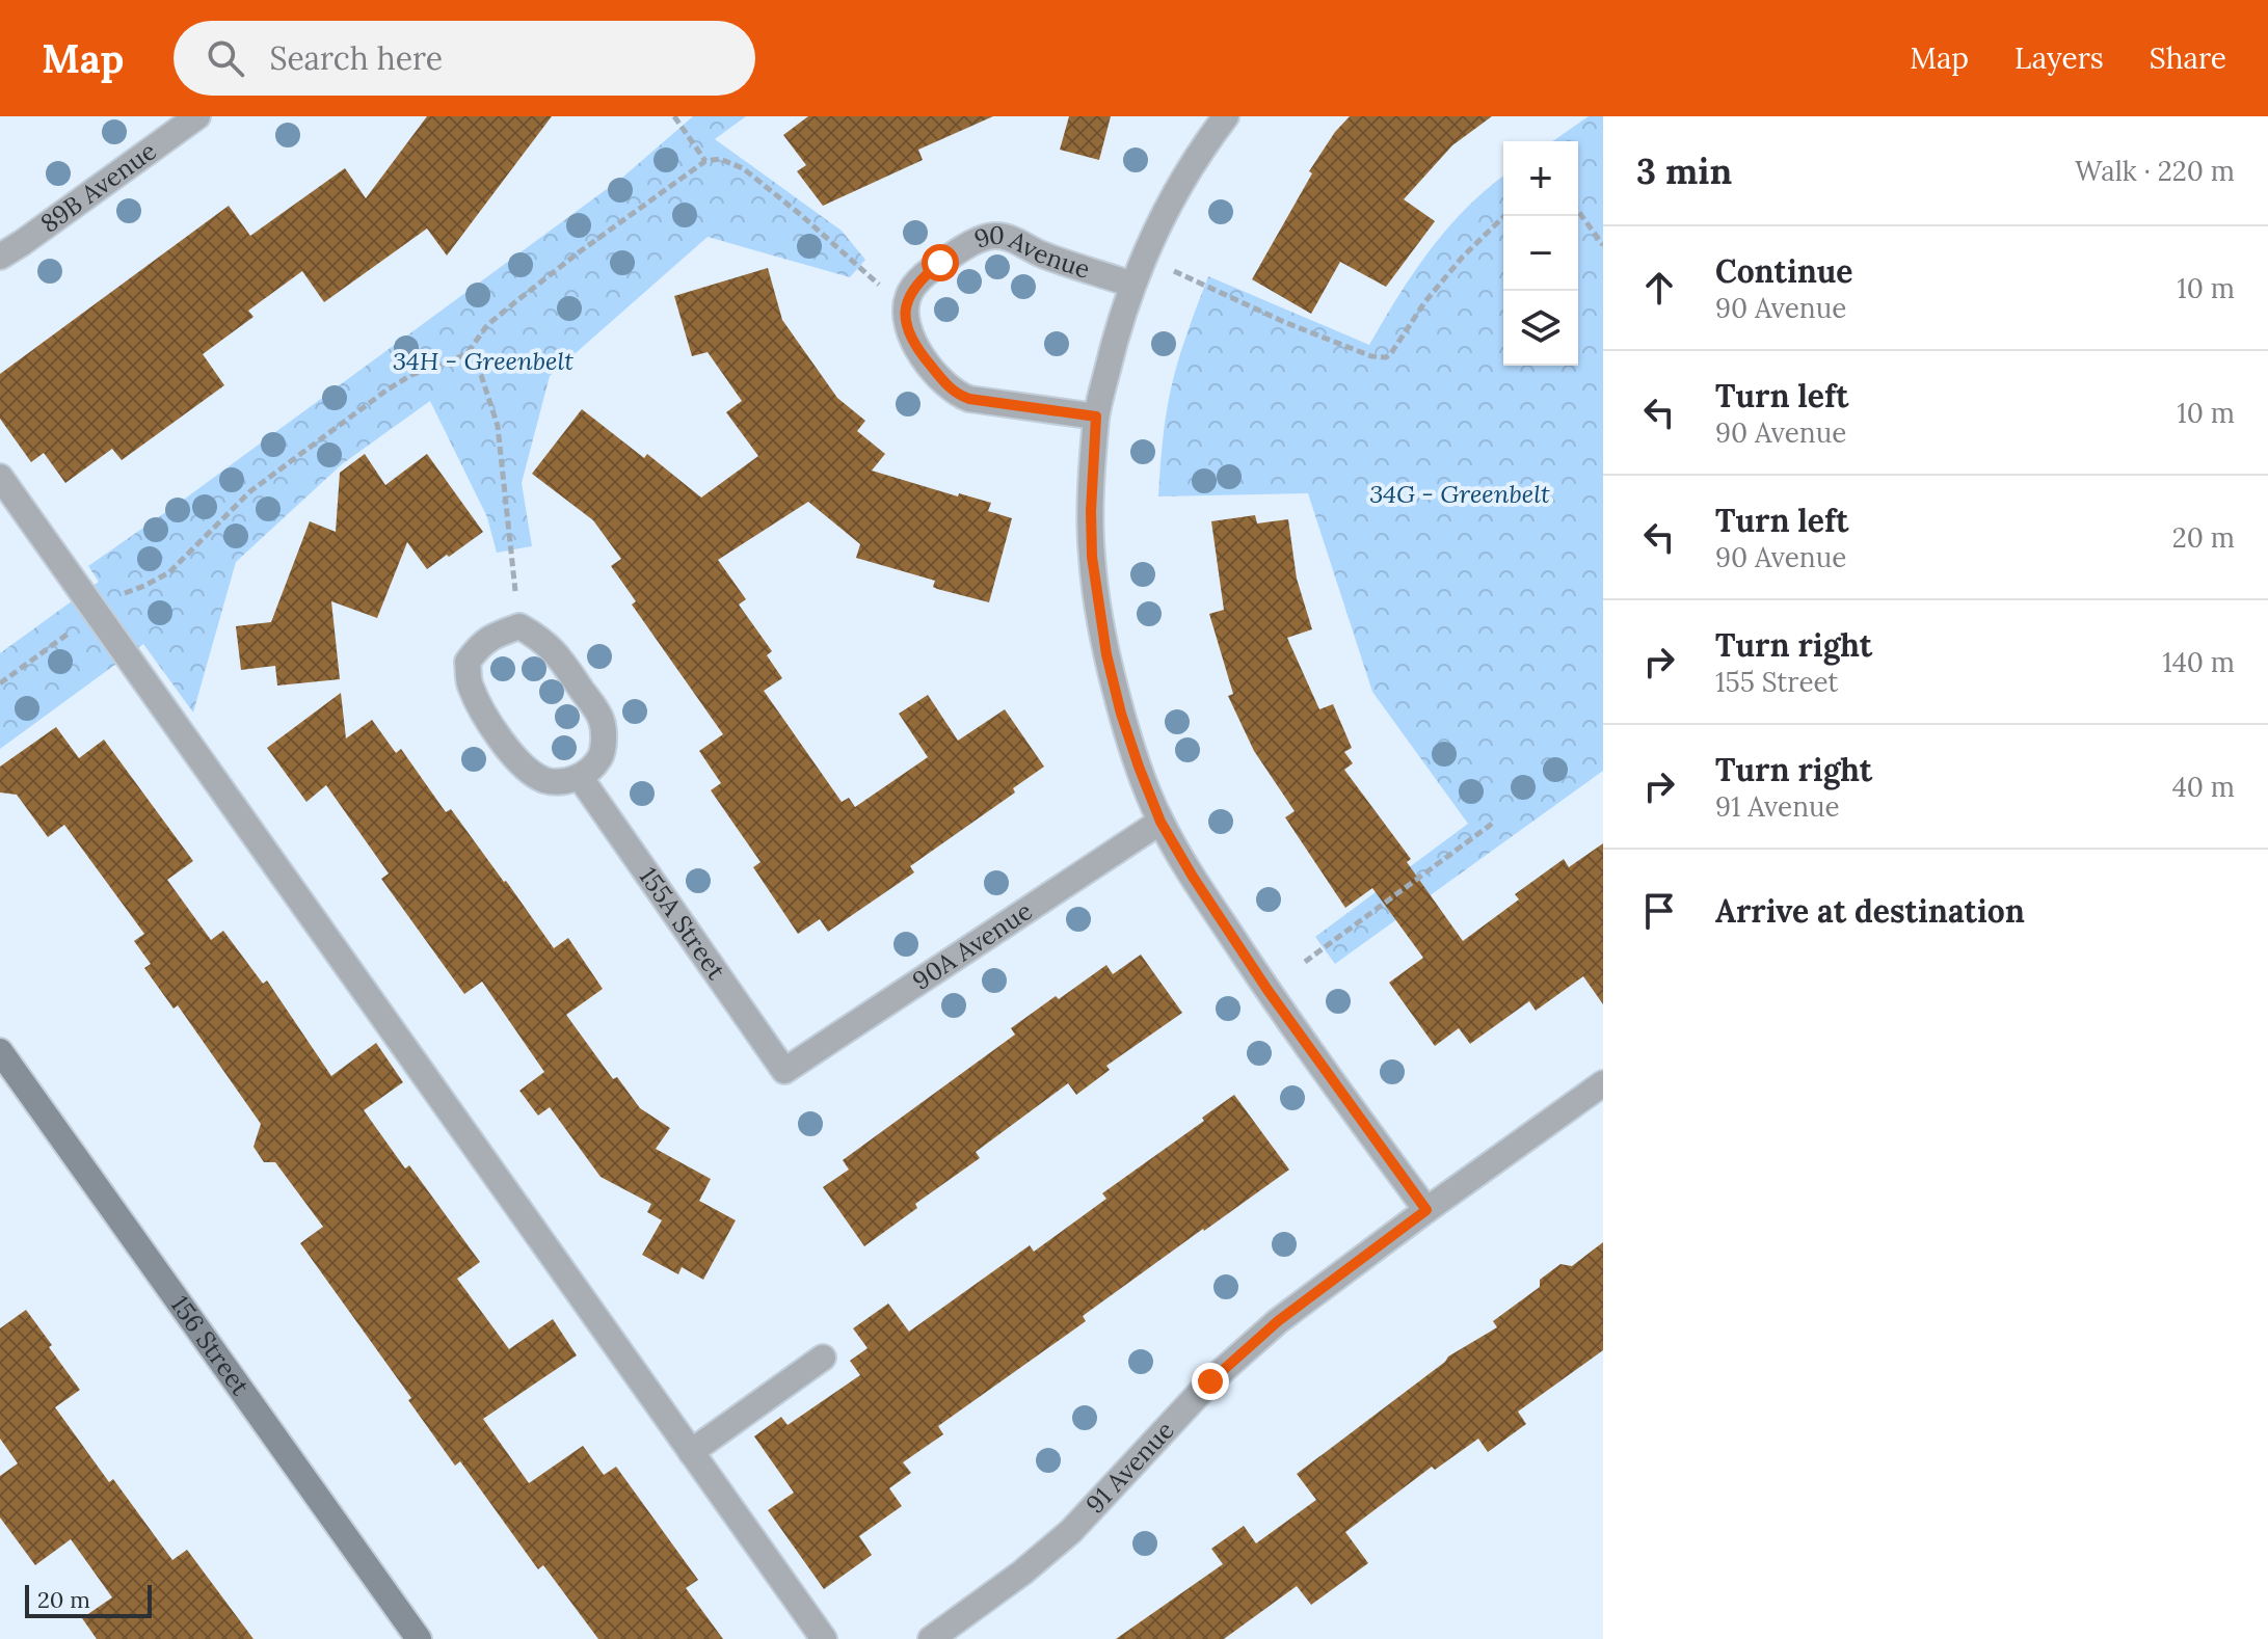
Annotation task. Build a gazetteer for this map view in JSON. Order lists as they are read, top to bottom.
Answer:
{
  "streets": {
    "main road": ["156 Street"],
    "street": [
      "89B Avenue",
      "90 Avenue",
      "155A Street",
      "90A Avenue",
      "91 Avenue"
    ]
  },
  "crossings": [
    ["155A Street", "90A Avenue"]
  ],
  "parks": ["34H - Greenbelt", "34G - Greenbelt"],
  "scale_bar": "20 m",
  "page": {
    "header": "Map",
    "search": "Search here",
    "nav": ["Map", "Layers", "Share"],
    "heading": ["3 min", "Walk · 220 m"],
    "map_buttons": ["+", "−"],
    "list": [
      ["Continue", "90 Avenue", "10 m"],
      ["Turn left", "90 Avenue", "10 m"],
      ["Turn left", "90 Avenue", "20 m"],
      ["Turn right", "155 Street", "140 m"],
      ["Turn right", "91 Avenue", "40 m"],
      "Arrive at destination"
    ],
    "scale": "20 m"
  }
}
